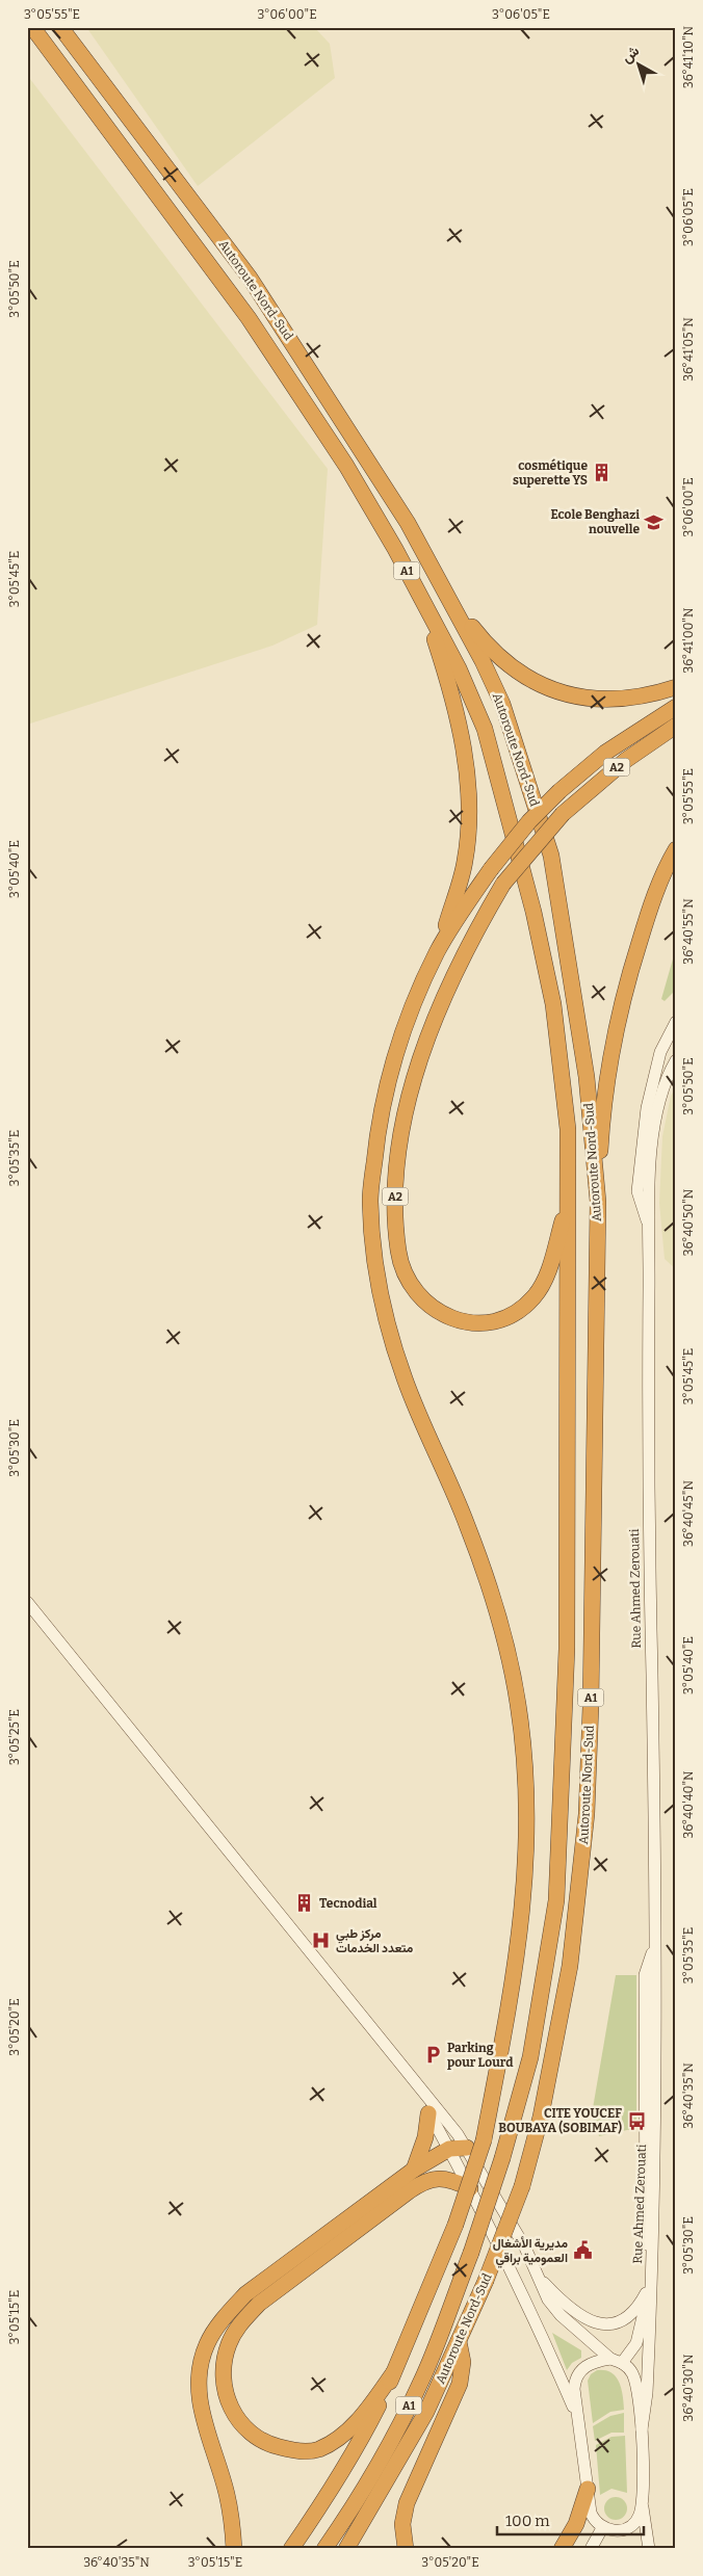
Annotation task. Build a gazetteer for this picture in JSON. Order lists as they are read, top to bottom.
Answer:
{
  "streets": {
    "highway": ["Autoroute Nord-Sud", "A1", "A2"],
    "main road": ["Rue Ahmed Zerouati"]
  },
  "crossings": [
    ["Autoroute Nord-Sud", "A2"]
  ],
  "places": {
    "building": ["cosmétique superette YS", "Tecnodial"],
    "school or university": ["Ecole Benghazi nouvelle"],
    "hospital": ["مركز طبي متعدد الخدمات"],
    "parking": ["Parking pour Lourd"],
    "bus stop": ["CITE YOUCEF BOUBAYA (SOBIMAF)"],
    "public building": ["مديرية الأشغال العمومية براقي"]
  },
  "scale_bar": "100 m",
  "north": "top left",
  "coordinates": [
    "3°05'55\"E",
    "3°06'00\"E",
    "3°06'05\"E",
    "36°41'10\"N",
    "3°05'50\"E",
    "36°41'05\"N",
    "3°05'45\"E",
    "36°41'00\"N",
    "3°05'40\"E",
    "36°40'55\"N",
    "3°05'35\"E",
    "36°40'50\"N",
    "3°05'30\"E",
    "36°40'45\"N",
    "3°05'25\"E",
    "36°40'40\"N",
    "3°05'20\"E",
    "36°40'35\"N",
    "3°05'15\"E",
    "36°40'30\"N"
  ]
}
